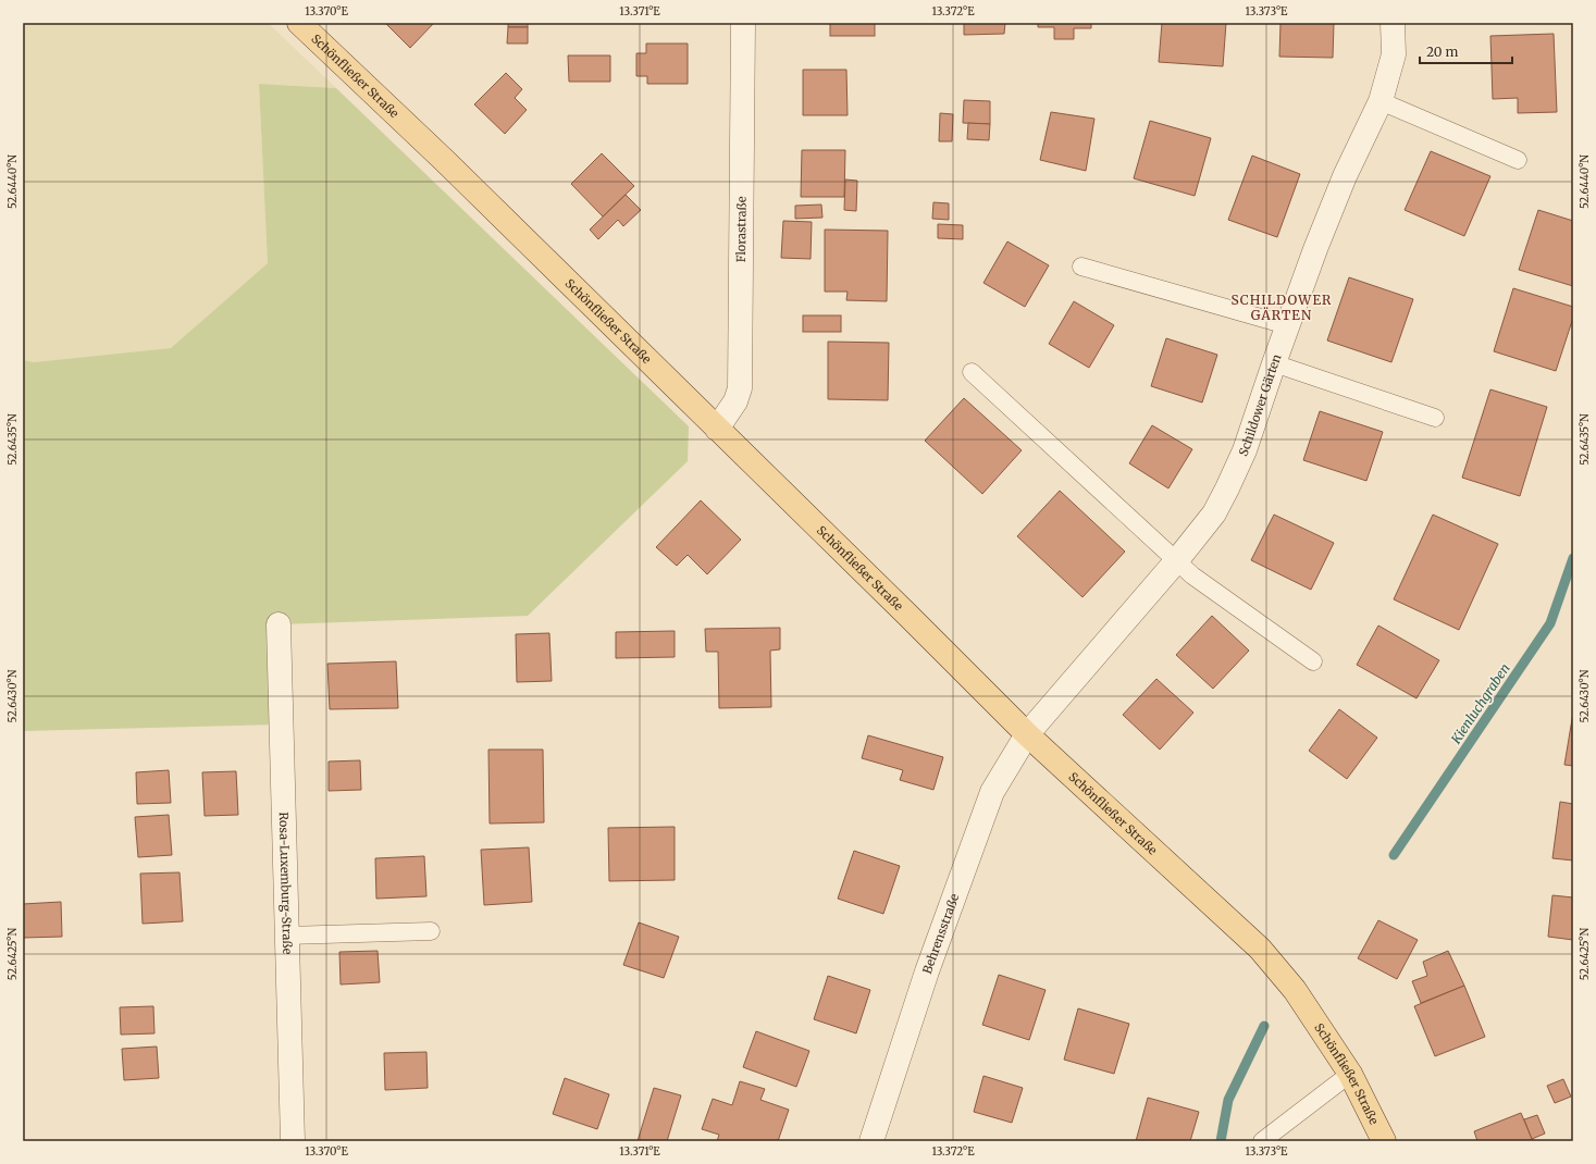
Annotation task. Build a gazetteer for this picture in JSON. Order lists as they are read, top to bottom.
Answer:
{
  "streets": {
    "main road": ["Schönfließer Straße"],
    "street": [
      "Florastraße",
      "Schildower Gärten",
      "Rosa-Luxemburg-Straße",
      "Behrensstraße"
    ]
  },
  "crossings": [
    ["Schönfließer Straße", "Florastraße"],
    ["Schönfließer Straße", "Schildower Gärten"],
    ["Schönfließer Straße", "Behrensstraße"],
    ["Schildower Gärten", "Behrensstraße"]
  ],
  "districts": ["SCHILDOWER GÄRTEN"],
  "water": ["Kienluchgraben"],
  "scale_bar": "20 m",
  "coordinates": [
    "13.370°E",
    "13.371°E",
    "13.372°E",
    "13.373°E",
    "52.6440°N",
    "52.6435°N",
    "52.6430°N",
    "52.6425°N"
  ]
}
